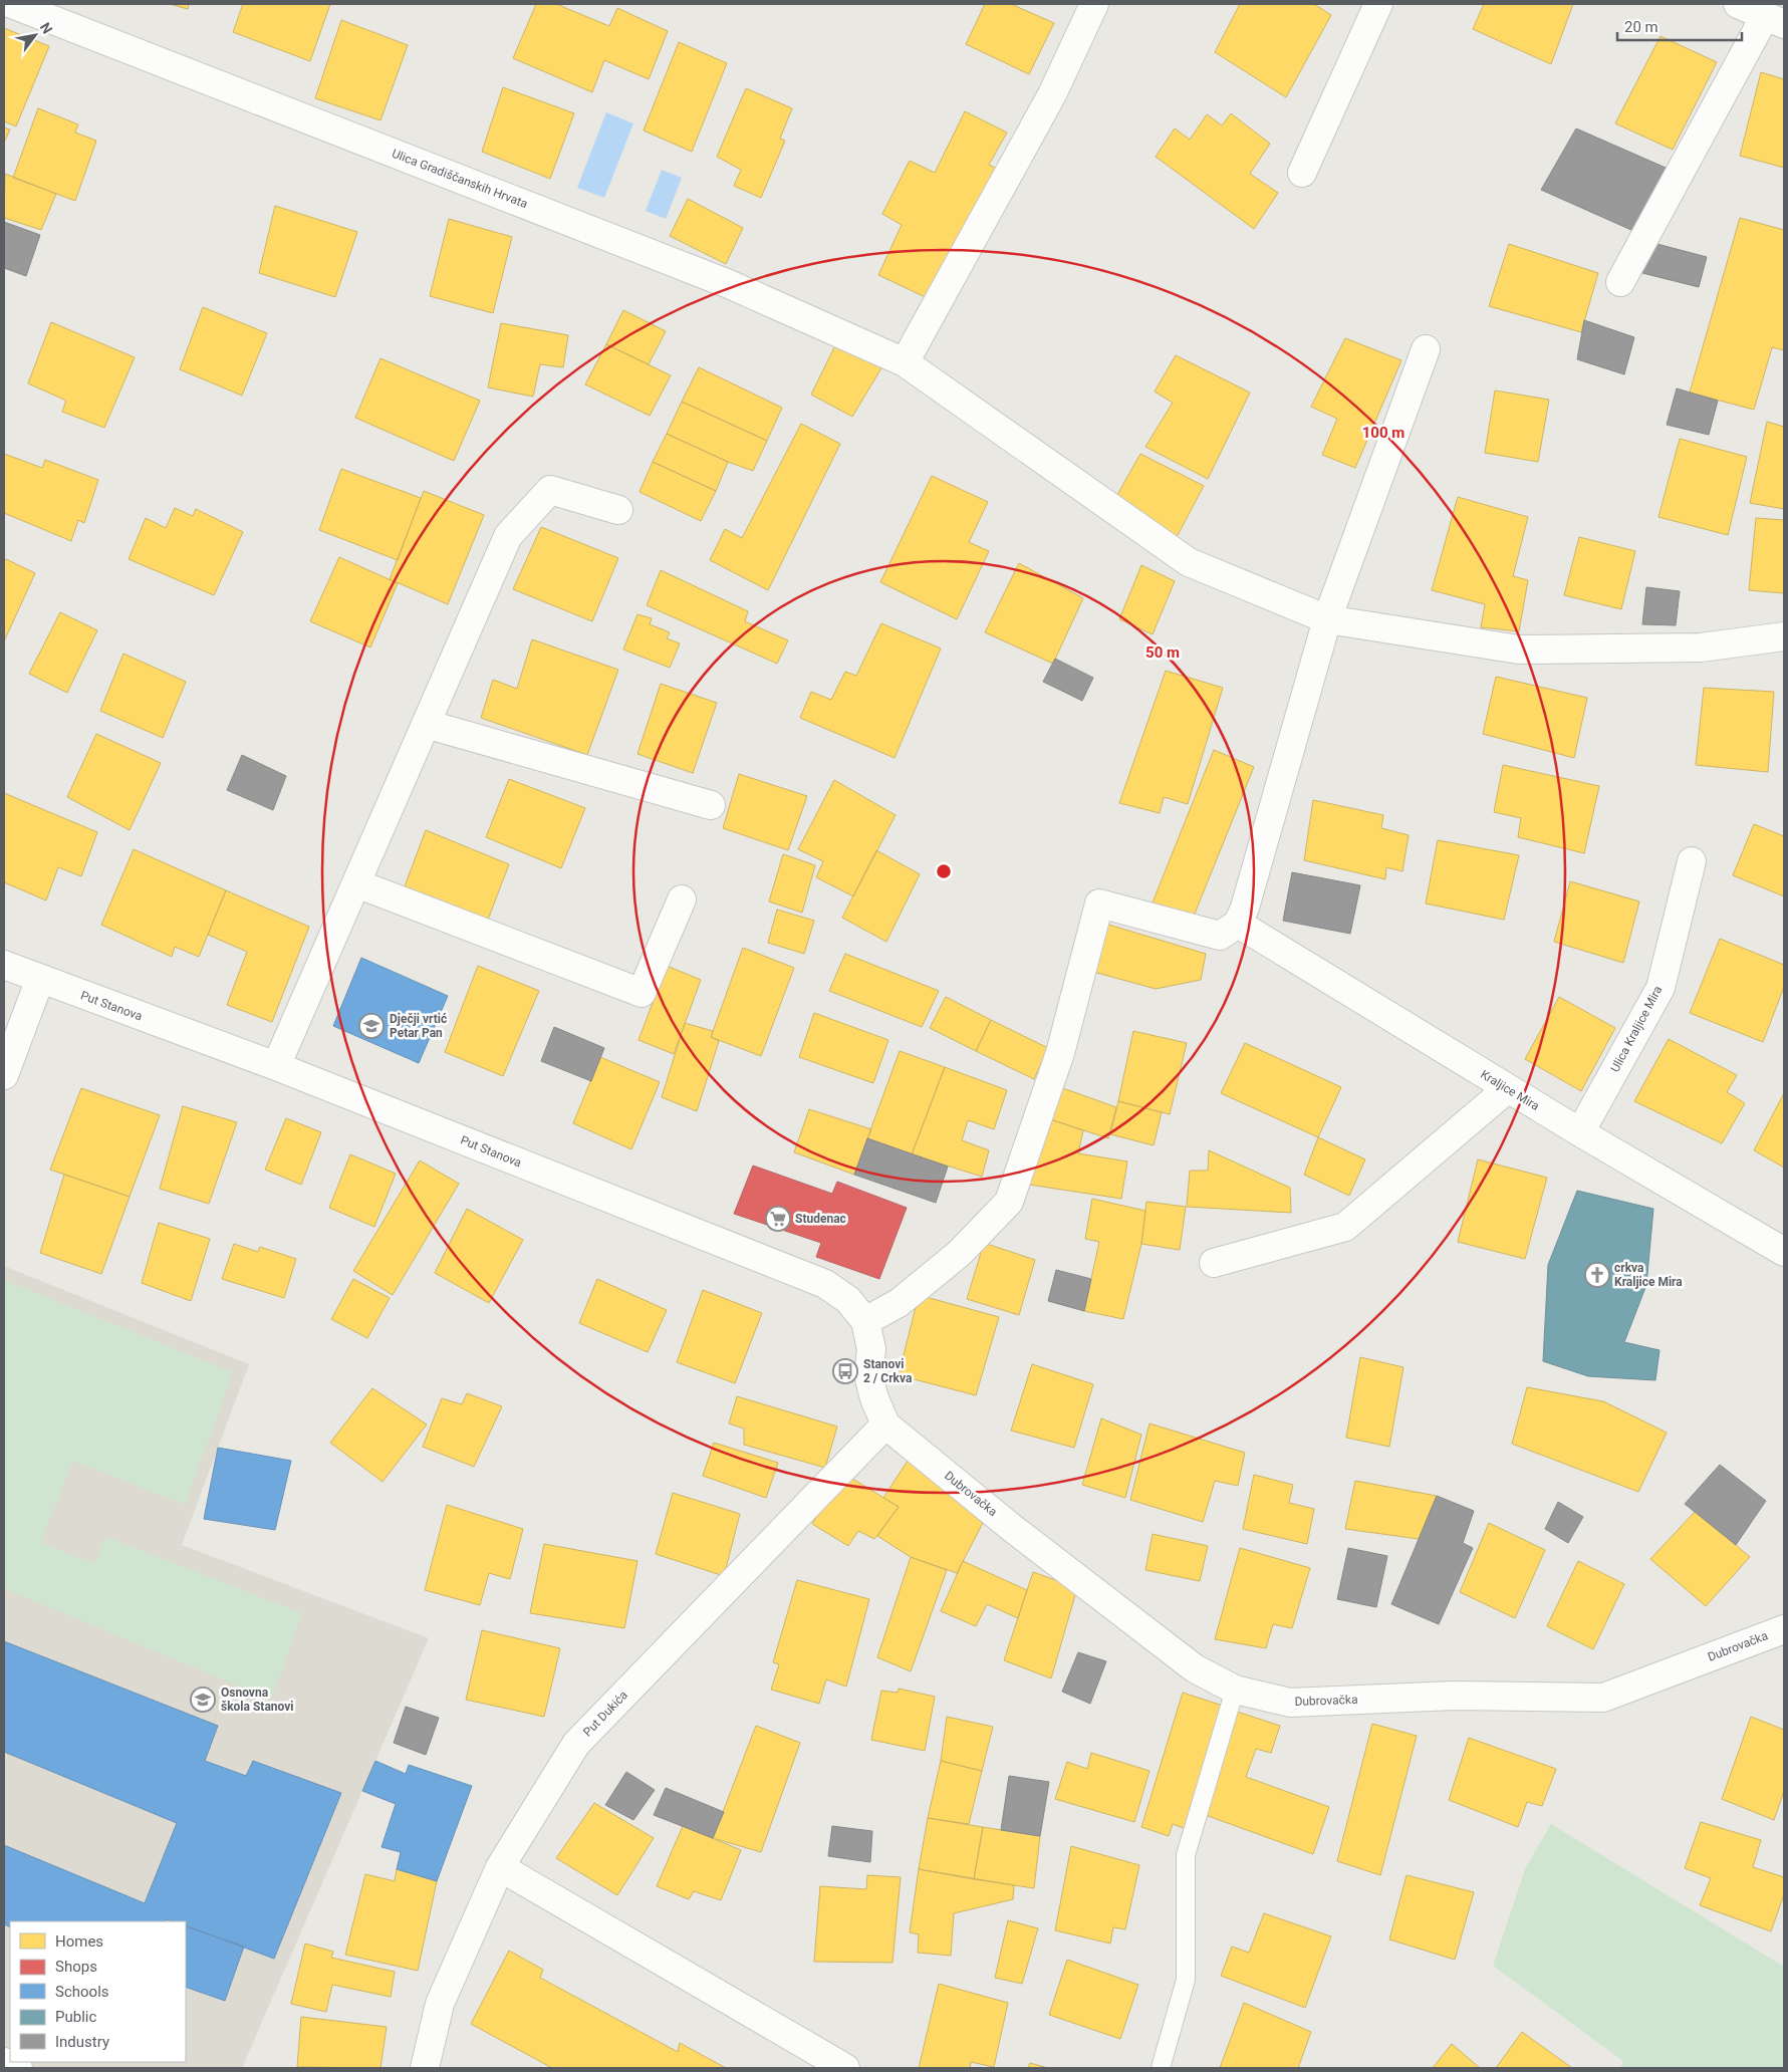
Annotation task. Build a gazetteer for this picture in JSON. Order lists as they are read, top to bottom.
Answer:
{
  "streets": {
    "street": [
      "Ulica Gradiščanskih Hrvata",
      "Put Stanova",
      "Ulica Kraljice Mira",
      "Kraljice Mira",
      "Dubrovačka",
      "Put Dukića"
    ]
  },
  "crossings": [
    ["Put Stanova", "Dubrovačka"],
    ["Put Stanova", "Put Dukića"],
    ["Ulica Kraljice Mira", "Kraljice Mira"],
    ["Dubrovačka", "Put Dukića"]
  ],
  "places": {
    "school or university": ["Dječji vrtić Petar Pan", "Osnovna škola Stanovi"],
    "supermarket": ["Studenac"],
    "church": ["crkva Kraljice Mira"],
    "bus stop": ["Stanovi 2 / Crkva"]
  },
  "legend": [
    "Homes",
    "Shops",
    "Schools",
    "Public",
    "Industry"
  ],
  "scale_bar": "20 m",
  "north": "top right",
  "rings": ["100 m", "50 m"]
}
